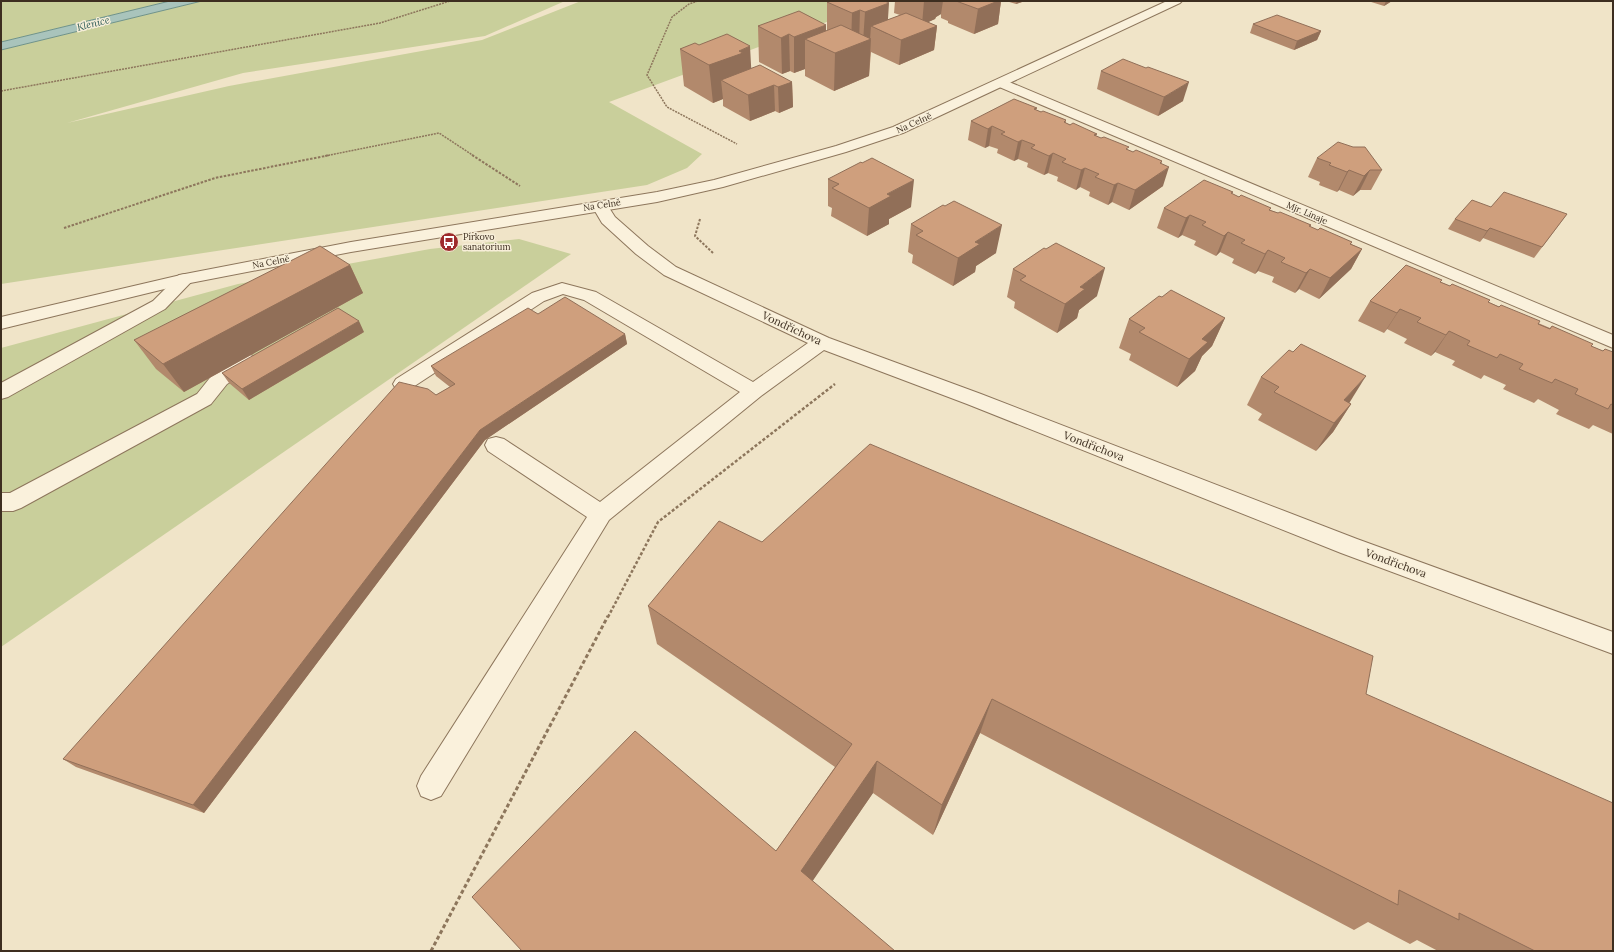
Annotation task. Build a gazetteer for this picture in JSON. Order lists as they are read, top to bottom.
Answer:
{
  "streets": {
    "street": ["Na Celně", "Mjr. Linaje", "Vondřichova"]
  },
  "crossings": [
    ["Na Celně", "Mjr. Linaje"],
    ["Na Celně", "Vondřichova"]
  ],
  "water": ["Klenice"],
  "places": {
    "bus stop": ["Pírkovo sanatorium"]
  }
}
